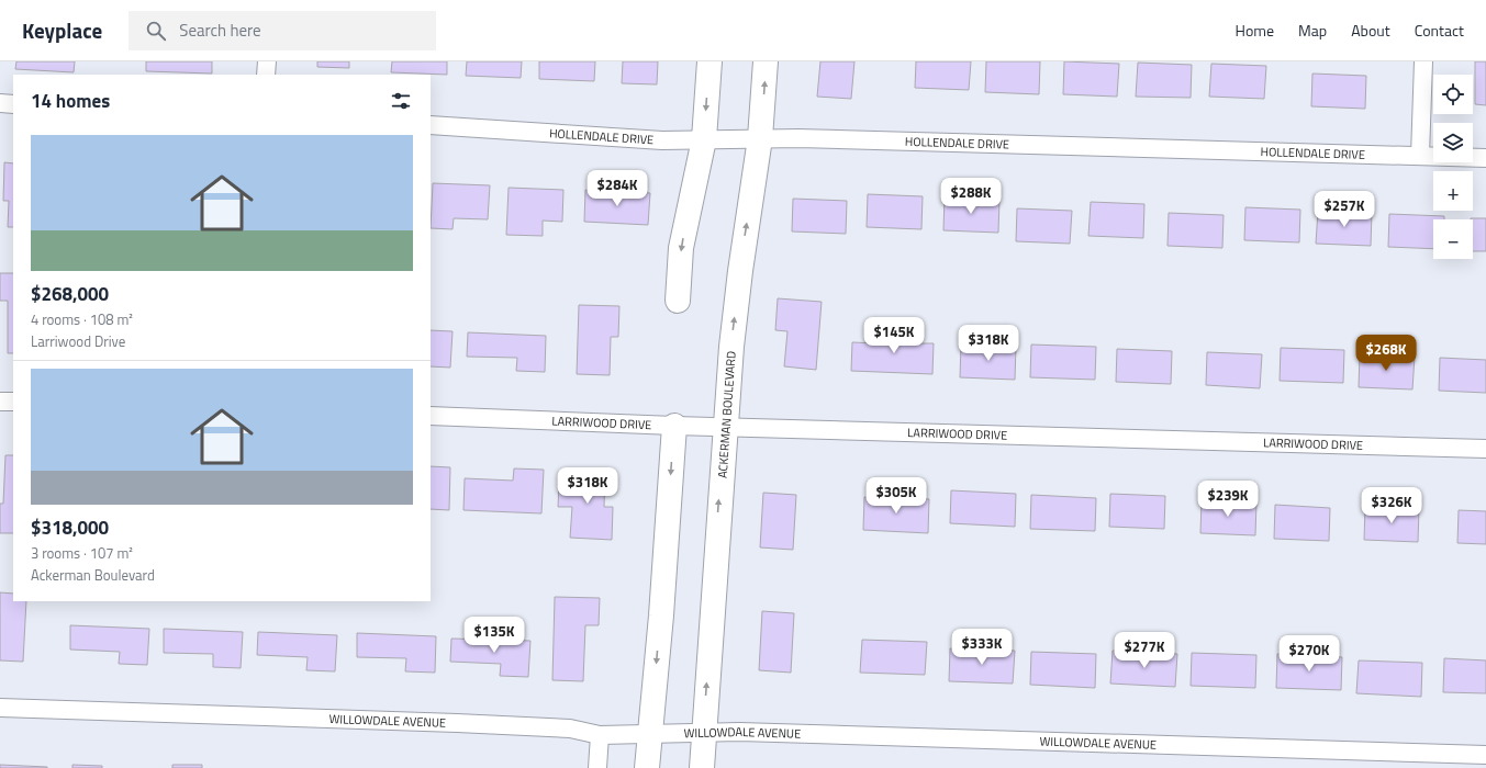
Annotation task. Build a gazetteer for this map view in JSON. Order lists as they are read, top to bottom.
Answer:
{
  "streets": {
    "street": [
      "HOLLENDALE DRIVE",
      "ACKERMAN BOULEVARD",
      "LARRIWOOD DRIVE",
      "WILLOWDALE AVENUE"
    ]
  },
  "crossings": [
    ["HOLLENDALE DRIVE", "ACKERMAN BOULEVARD"],
    ["ACKERMAN BOULEVARD", "LARRIWOOD DRIVE"],
    ["ACKERMAN BOULEVARD", "WILLOWDALE AVENUE"]
  ],
  "page": {
    "header": "Keyplace",
    "search": "Search here",
    "nav": [
      "Home",
      "Map",
      "About",
      "Contact"
    ],
    "map_buttons": ["+", "−"],
    "heading": "14 homes",
    "list": [
      {
        "name": "$268,000",
        "note": "4 rooms · 108 m² · Larriwood Drive"
      },
      {
        "name": "$318,000",
        "note": "3 rooms · 107 m² · Ackerman Boulevard"
      }
    ],
    "price": [
      "$284K",
      "$288K",
      "$257K",
      "$145K",
      "$318K",
      "$268K",
      "$318K",
      "$305K",
      "$239K",
      "$326K",
      "$135K",
      "$333K",
      "$277K",
      "$270K"
    ]
  }
}
